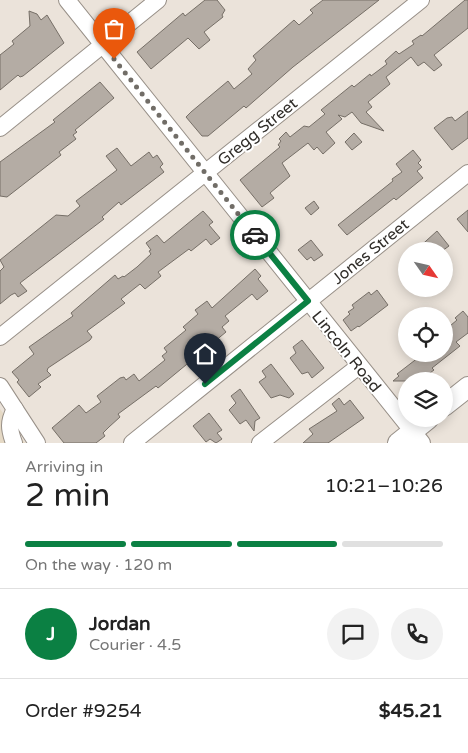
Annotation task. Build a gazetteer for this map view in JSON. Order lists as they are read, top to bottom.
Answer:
{
  "streets": {
    "street": ["Gregg Street", "Jones Street", "Lincoln Road"]
  },
  "crossings": [
    ["Gregg Street", "Lincoln Road"],
    ["Jones Street", "Lincoln Road"]
  ],
  "north": "bottom right",
  "page": {
    "heading": ["2 min", "Arriving in", "10:21–10:26"],
    "panel": [
      "Jordan",
      "Courier · 4.5",
      "Order #9254",
      "$45.21"
    ],
    "bar": "On the way · 120 m",
    "round": "J"
  }
}
